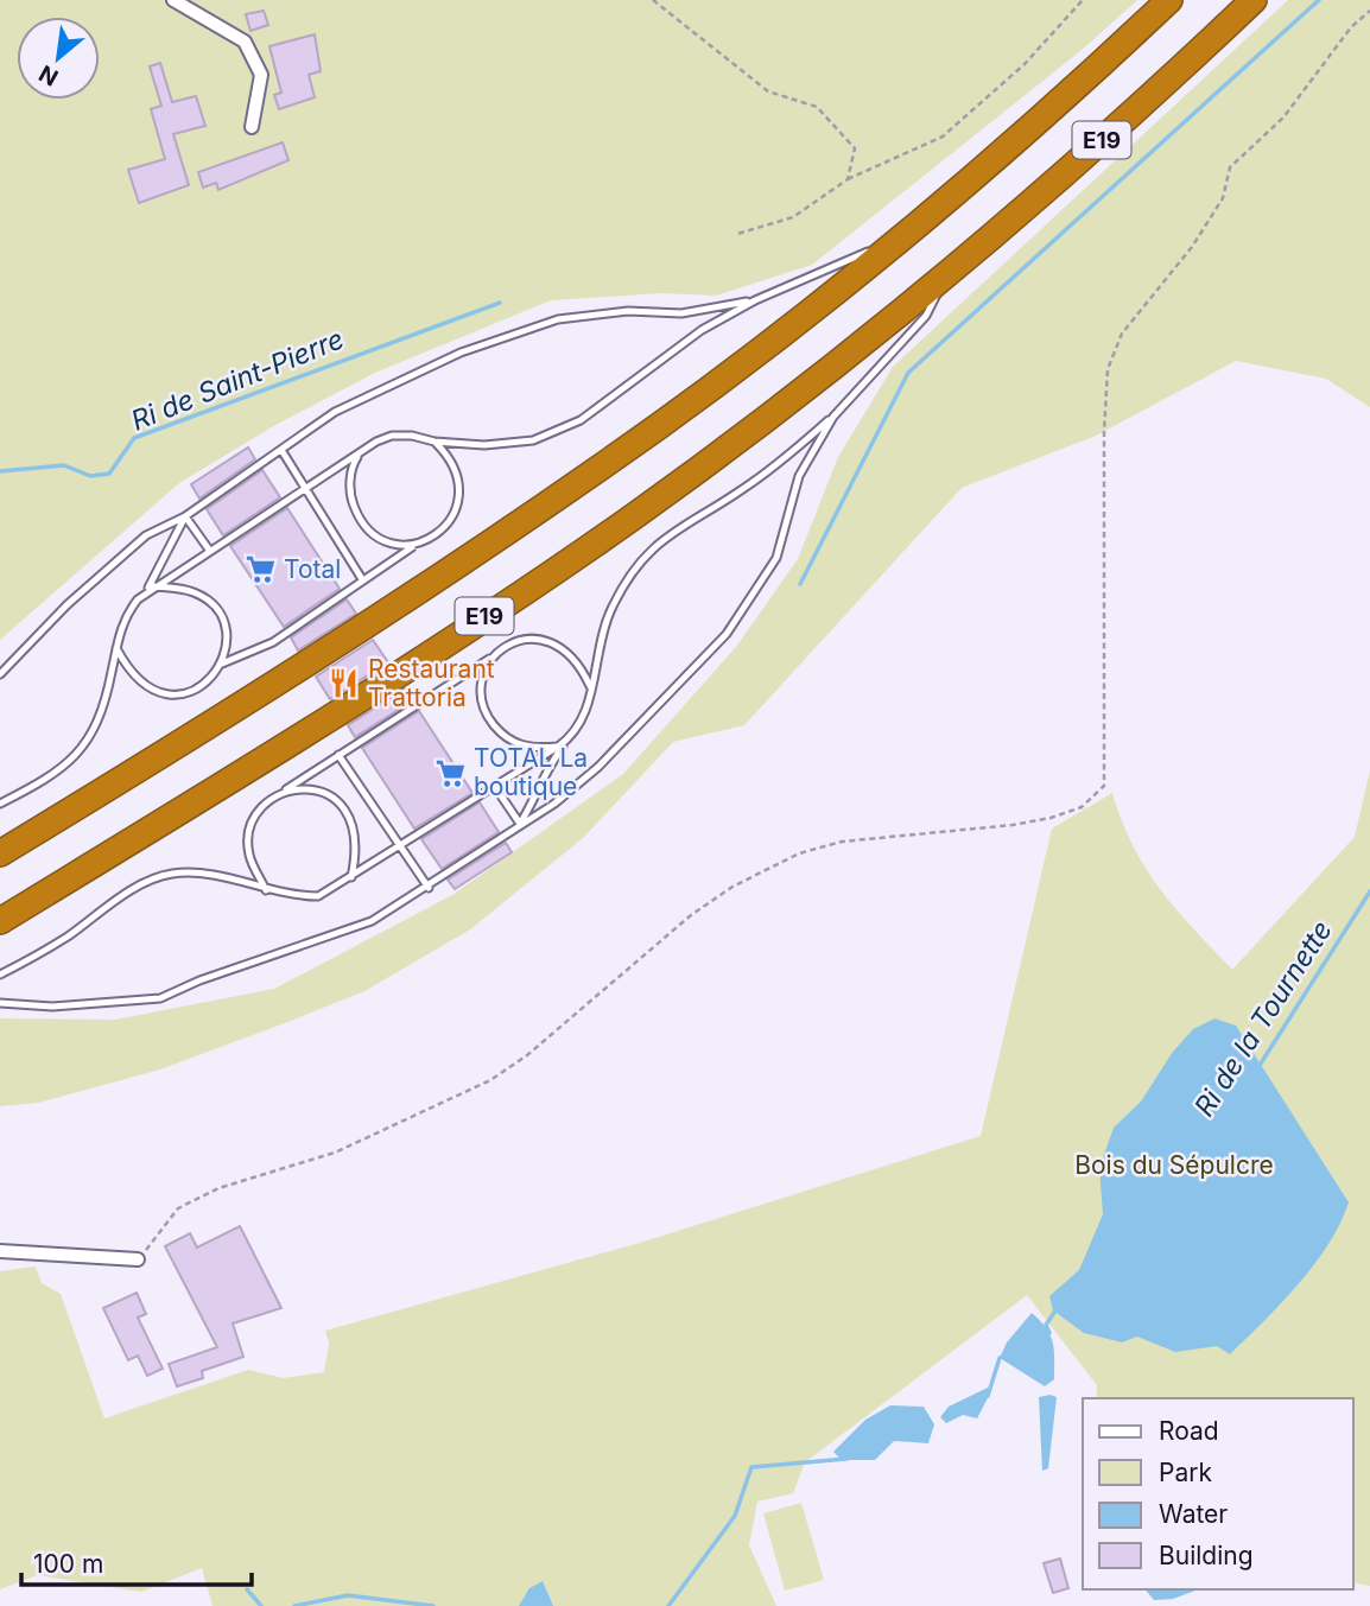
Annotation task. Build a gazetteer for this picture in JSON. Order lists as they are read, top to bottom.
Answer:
{
  "streets": {
    "highway": ["E19"]
  },
  "water": ["Ri de Saint-Pierre", "Ri de la Tournette"],
  "parks": ["Bois du Sépulcre"],
  "places": {
    "supermarket": ["Total", "TOTAL La boutique"],
    "restaurant": ["Restaurant Trattoria"]
  },
  "legend": [
    "Road",
    "Park",
    "Water",
    "Building"
  ],
  "scale_bar": "100 m",
  "north": "bottom left"
}
